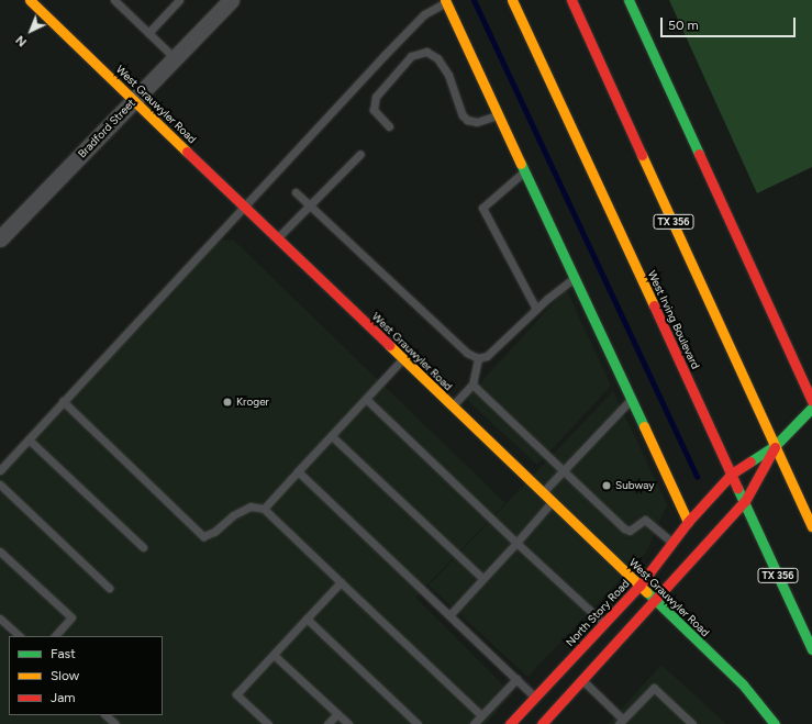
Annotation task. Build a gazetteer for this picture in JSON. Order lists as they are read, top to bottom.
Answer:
{
  "streets": {
    "main road": [
      "West Grauwyler Road",
      "TX 356",
      "West Irving Boulevard",
      "North Story Road"
    ],
    "street": ["Bradford Street"]
  },
  "crossings": [
    ["West Grauwyler Road", "Bradford Street"],
    ["West Grauwyler Road", "North Story Road"],
    ["TX 356", "North Story Road"],
    ["West Irving Boulevard", "North Story Road"]
  ],
  "places": ["Kroger", "Subway"],
  "legend": ["Fast", "Slow", "Jam"],
  "scale_bar": "50 m",
  "north": "bottom left"
}
